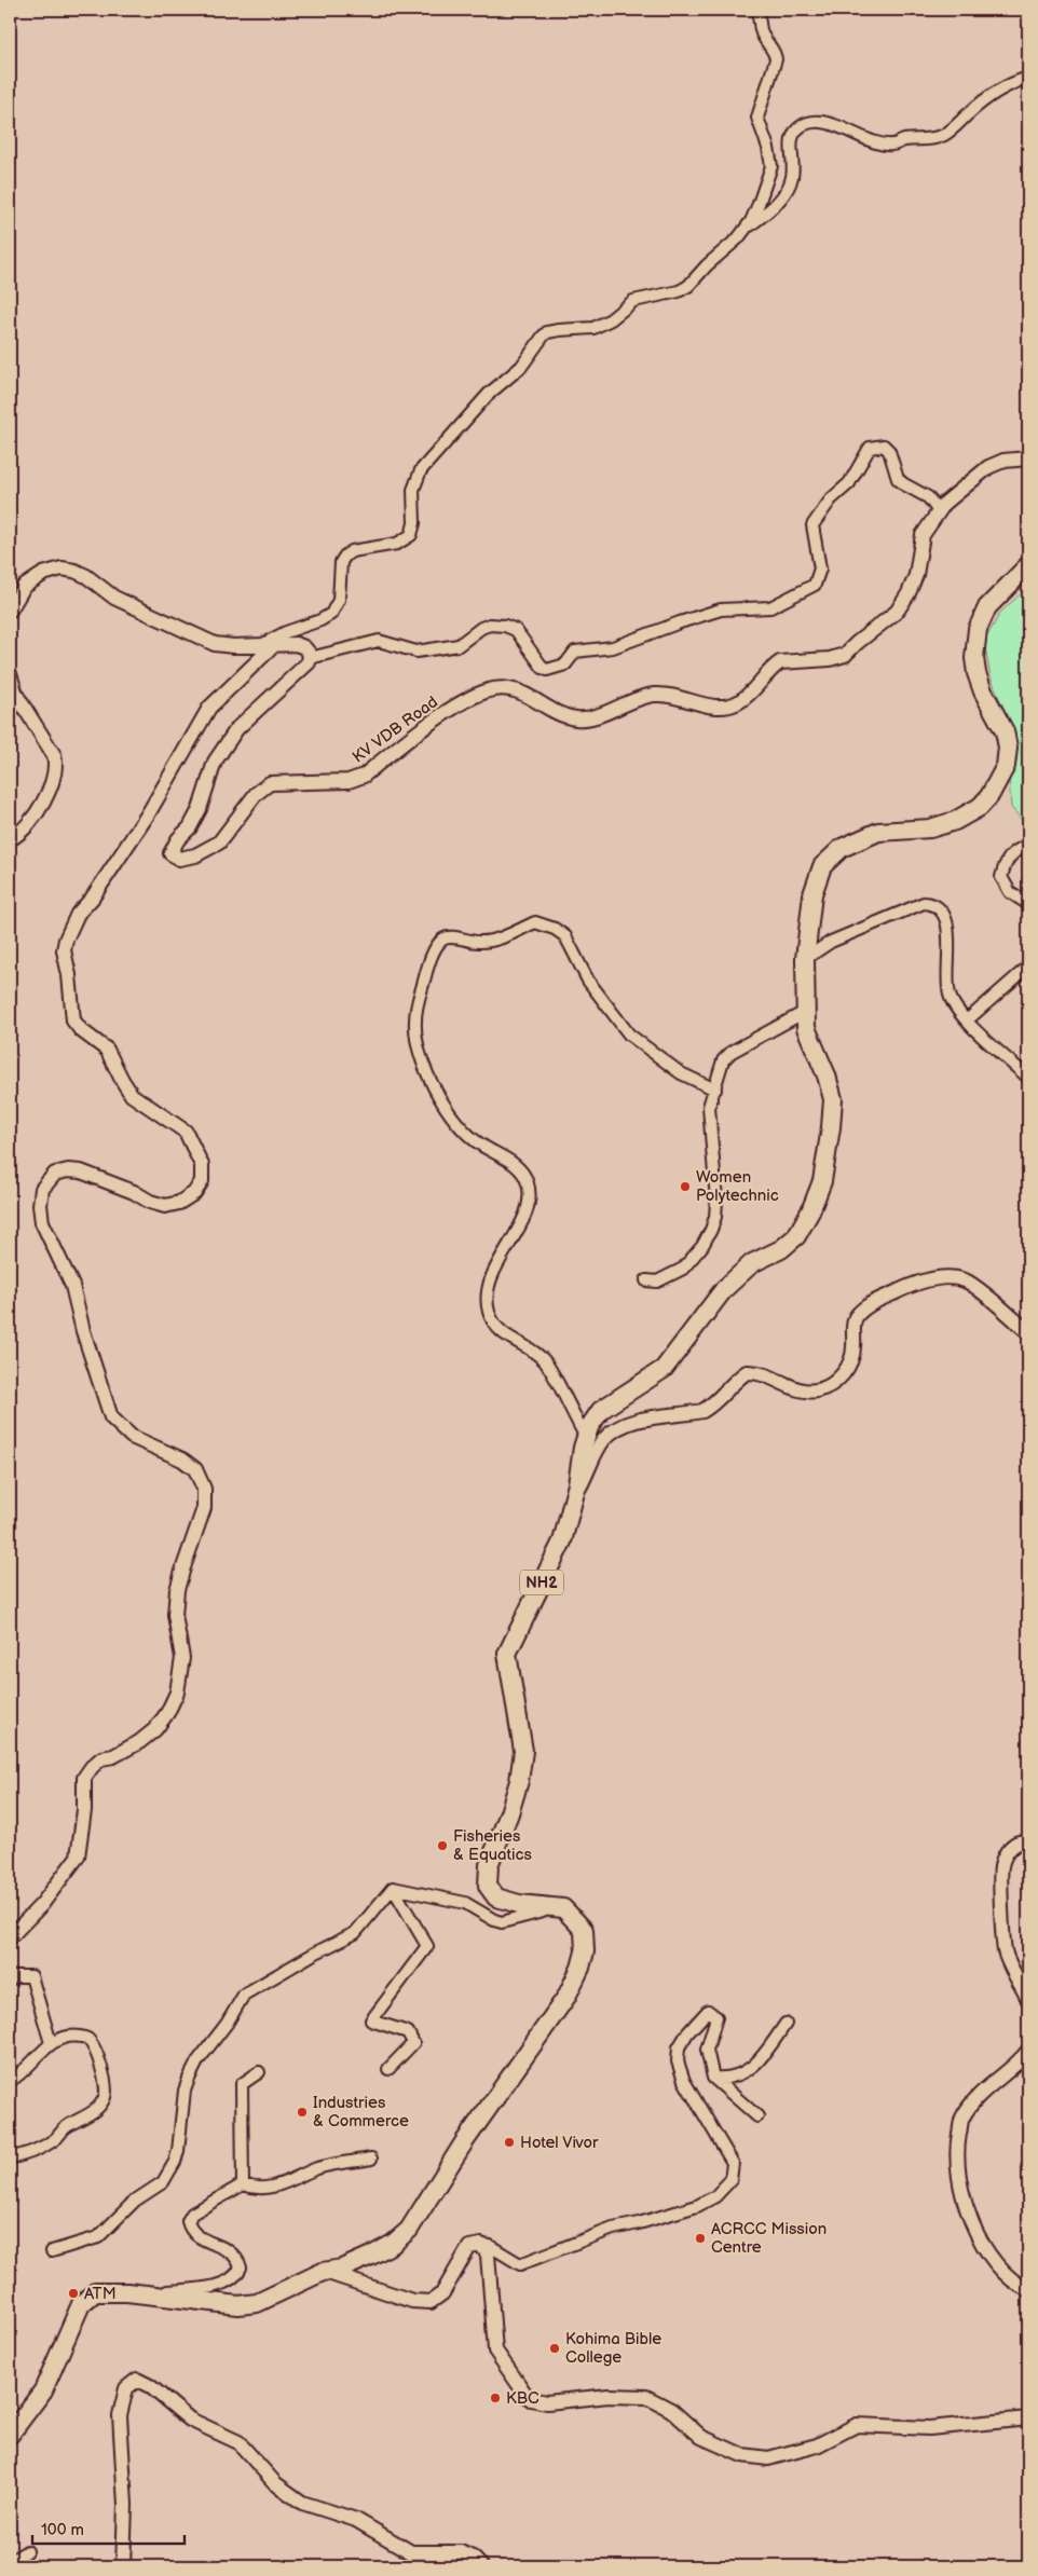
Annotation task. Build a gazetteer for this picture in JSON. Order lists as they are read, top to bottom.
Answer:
{
  "streets": {
    "highway": ["NH2"],
    "street": ["KV VDB Road"]
  },
  "places": [
    "Women Polytechnic",
    "Fisheries & Equatics",
    "Industries & Commerce",
    "Hotel Vivor",
    "ACRCC Mission Centre",
    "ATM",
    "Kohima Bible College",
    "KBC"
  ],
  "scale_bar": "100 m"
}
